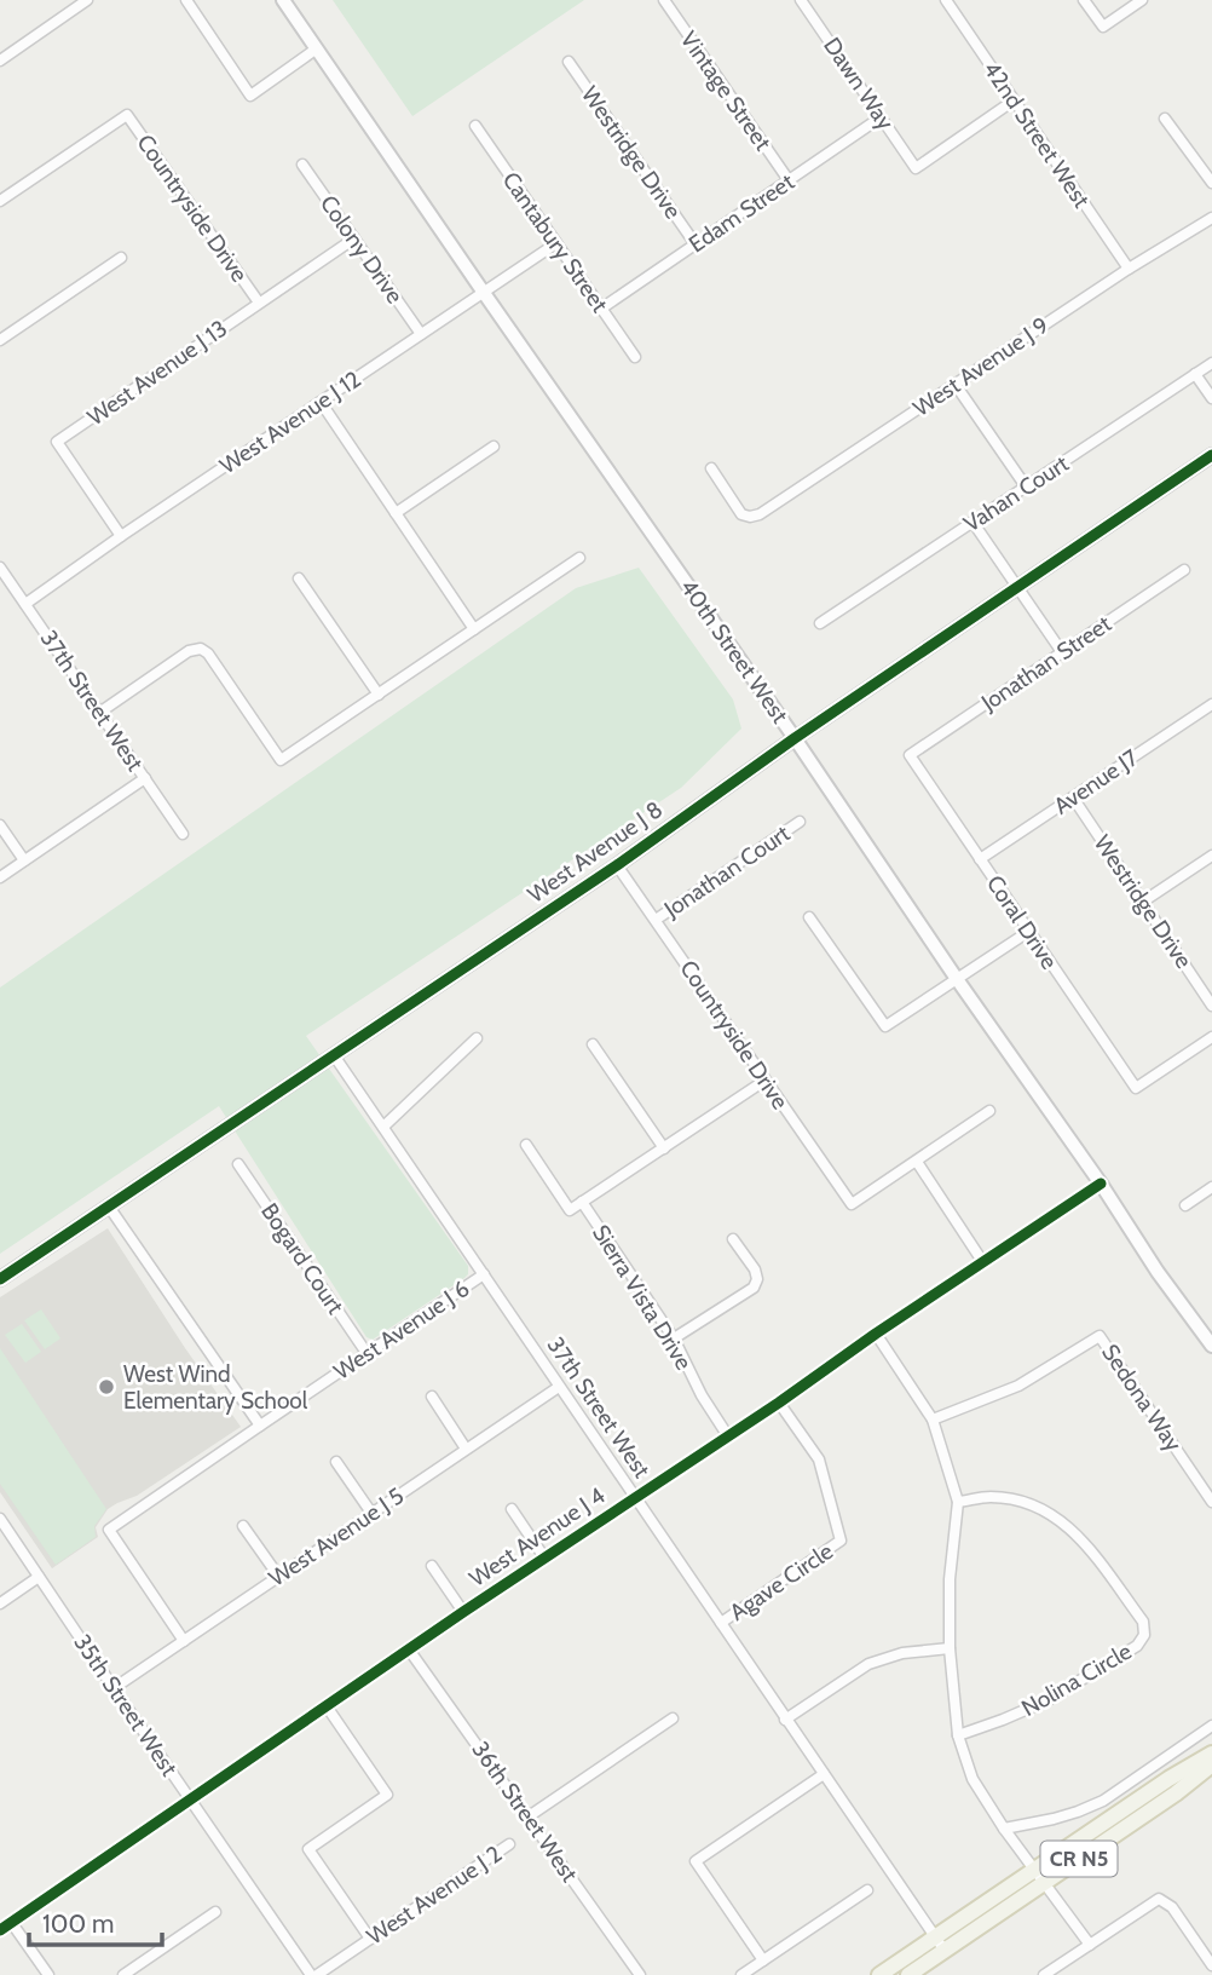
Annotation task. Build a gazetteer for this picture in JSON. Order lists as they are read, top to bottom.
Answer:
{
  "streets": {
    "main road": ["40th Street West", "West Avenue J 8", "CR N5"],
    "street": [
      "Dawn Way",
      "Vintage Street",
      "42nd Street West",
      "Westridge Drive",
      "Countryside Drive",
      "Edam Street",
      "Cantabury Street",
      "Colony Drive",
      "West Avenue J 9",
      "West Avenue J 13",
      "West Avenue J 12",
      "Vahan Court",
      "Jonathan Street",
      "37th Street West",
      "Avenue J7",
      "Jonathan Court",
      "Coral Drive",
      "Bogard Court",
      "Sierra Vista Drive",
      "West Avenue J 6",
      "Sedona Way",
      "West Avenue J 5",
      "West Avenue J 4",
      "Agave Circle",
      "Nolina Circle",
      "35th Street West",
      "36th Street West",
      "West Avenue J 2"
    ]
  },
  "crossings": [
    ["Dawn Way", "42nd Street West"],
    ["Dawn Way", "Edam Street"],
    ["Vintage Street", "Edam Street"],
    ["42nd Street West", "West Avenue J 9"],
    ["Westridge Drive", "Edam Street"],
    ["Westridge Drive", "Avenue J7"],
    ["Countryside Drive", "West Avenue J 13"],
    ["Countryside Drive", "West Avenue J 8"],
    ["Countryside Drive", "Jonathan Court"],
    ["Edam Street", "Cantabury Street"],
    ["Cantabury Street", "West Avenue J 12"],
    ["Colony Drive", "West Avenue J 13"],
    ["Colony Drive", "West Avenue J 12"],
    ["West Avenue J 13", "West Avenue J 12"],
    ["West Avenue J 12", "40th Street West"],
    ["West Avenue J 12", "37th Street West"],
    ["40th Street West", "West Avenue J 8"],
    ["40th Street West", "West Avenue J 4"],
    ["Jonathan Street", "Coral Drive"],
    ["37th Street West", "West Avenue J 8"],
    ["37th Street West", "West Avenue J 6"],
    ["37th Street West", "West Avenue J 5"],
    ["37th Street West", "West Avenue J 4"],
    ["37th Street West", "Agave Circle"],
    ["37th Street West", "CR N5"],
    ["Avenue J7", "Coral Drive"],
    ["Bogard Court", "West Avenue J 6"],
    ["Sierra Vista Drive", "West Avenue J 4"],
    ["West Avenue J 6", "West Avenue J 5"],
    ["West Avenue J 5", "35th Street West"],
    ["West Avenue J 4", "Agave Circle"],
    ["West Avenue J 4", "35th Street West"],
    ["West Avenue J 4", "36th Street West"],
    ["35th Street West", "West Avenue J 2"]
  ],
  "places": ["West Wind Elementary School"],
  "scale_bar": "100 m"
}
